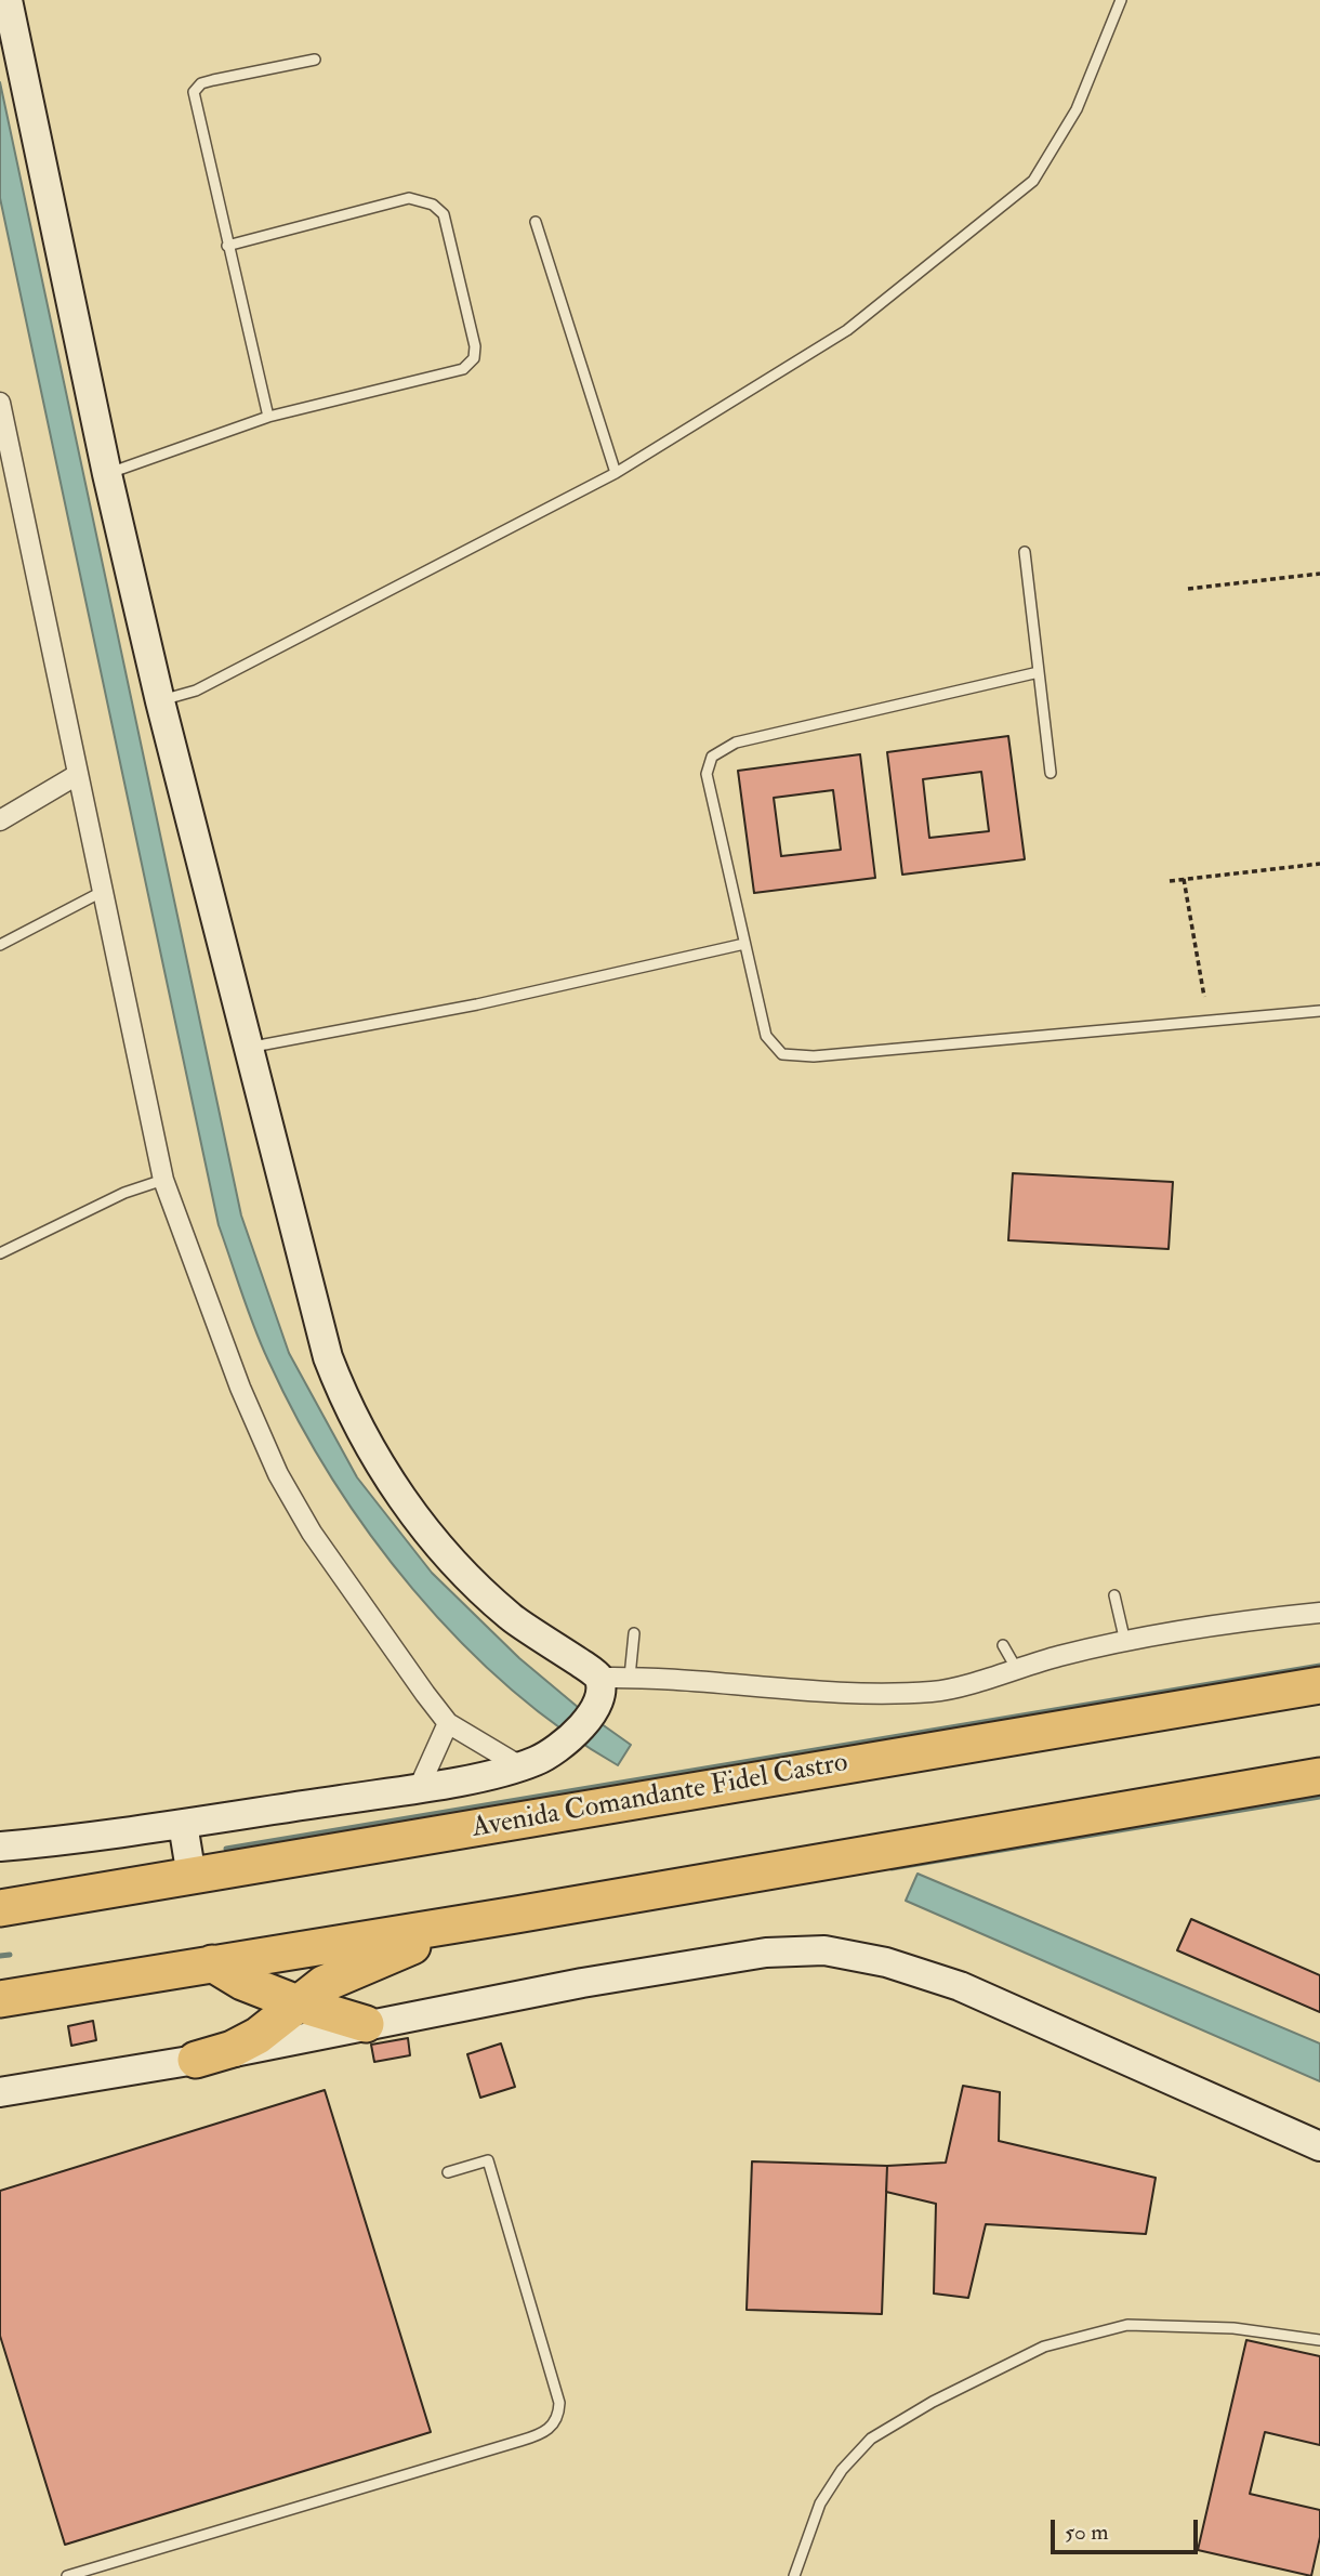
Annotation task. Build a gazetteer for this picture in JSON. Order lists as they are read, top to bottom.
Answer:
{
  "streets": {
    "highway": ["Avenida Comandante Fidel Castro"]
  },
  "scale_bar": "50 m"
}
